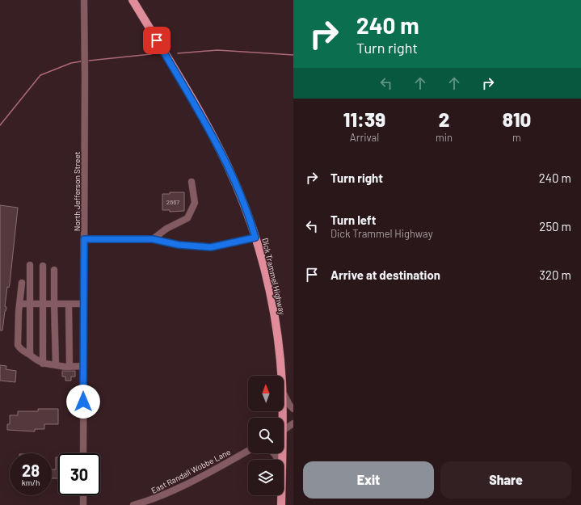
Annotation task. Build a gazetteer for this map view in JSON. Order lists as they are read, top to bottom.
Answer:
{
  "streets": {
    "main road": ["Dick Trammel Highway"],
    "street": ["North Jefferson Street", "East Randall Wobbe Lane"]
  },
  "house_numbers": ["2667"],
  "north": "top",
  "page": {
    "turn": ["240 m", "Turn right"],
    "eta": [
      "11:39",
      "Arrival",
      "2",
      "min",
      "810",
      "m"
    ],
    "list": [
      {
        "name": "Turn right",
        "value": "240 m"
      },
      {
        "name": "Turn left",
        "note": "Dick Trammel Highway",
        "value": "250 m"
      },
      {
        "name": "Arrive at destination",
        "value": "320 m"
      }
    ],
    "speed": "28 km/h",
    "limit": "30",
    "buttons": ["Exit", "Share"]
  }
}
